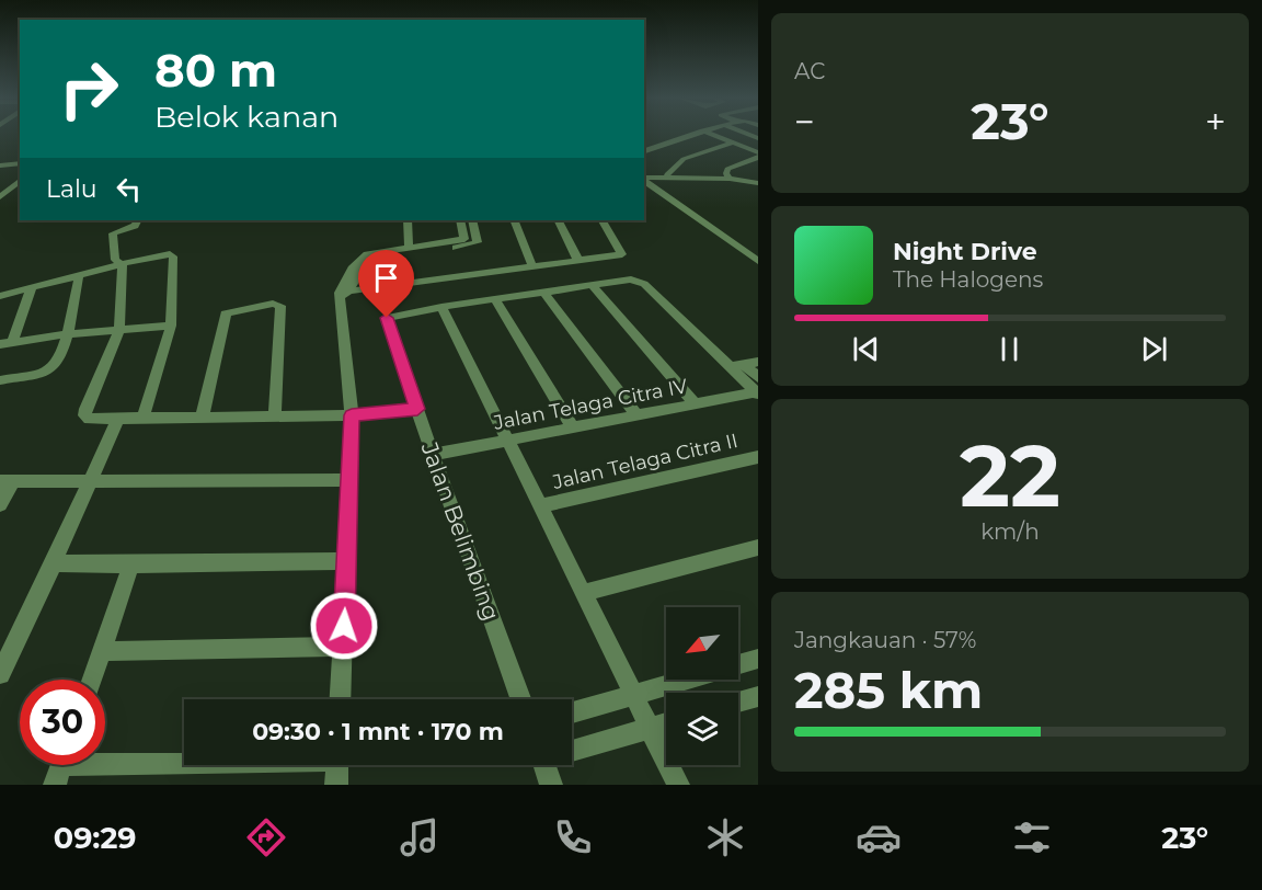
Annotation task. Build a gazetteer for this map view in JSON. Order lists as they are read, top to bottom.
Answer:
{
  "streets": {
    "street": ["Jalan Telaga Citra IV", "Jalan Telaga Citra II", "Jalan Belimbing"]
  },
  "crossings": [
    ["Jalan Telaga Citra IV", "Jalan Belimbing"]
  ],
  "north": "bottom left",
  "page": {
    "tile": [
      "AC",
      ["22", "km/h"],
      ["Jangkauan · 57%", "285 km"]
    ],
    "turn": ["80 m", "Belok kanan"],
    "heat": ["−", "23°", "+"],
    "then": "Lalu",
    "song": ["Night Drive", "The Halogens"],
    "limit": "30",
    "trip": "09:30 · 1 mnt · 170 m",
    "tabs": ["09:29", "23°"]
  }
}
